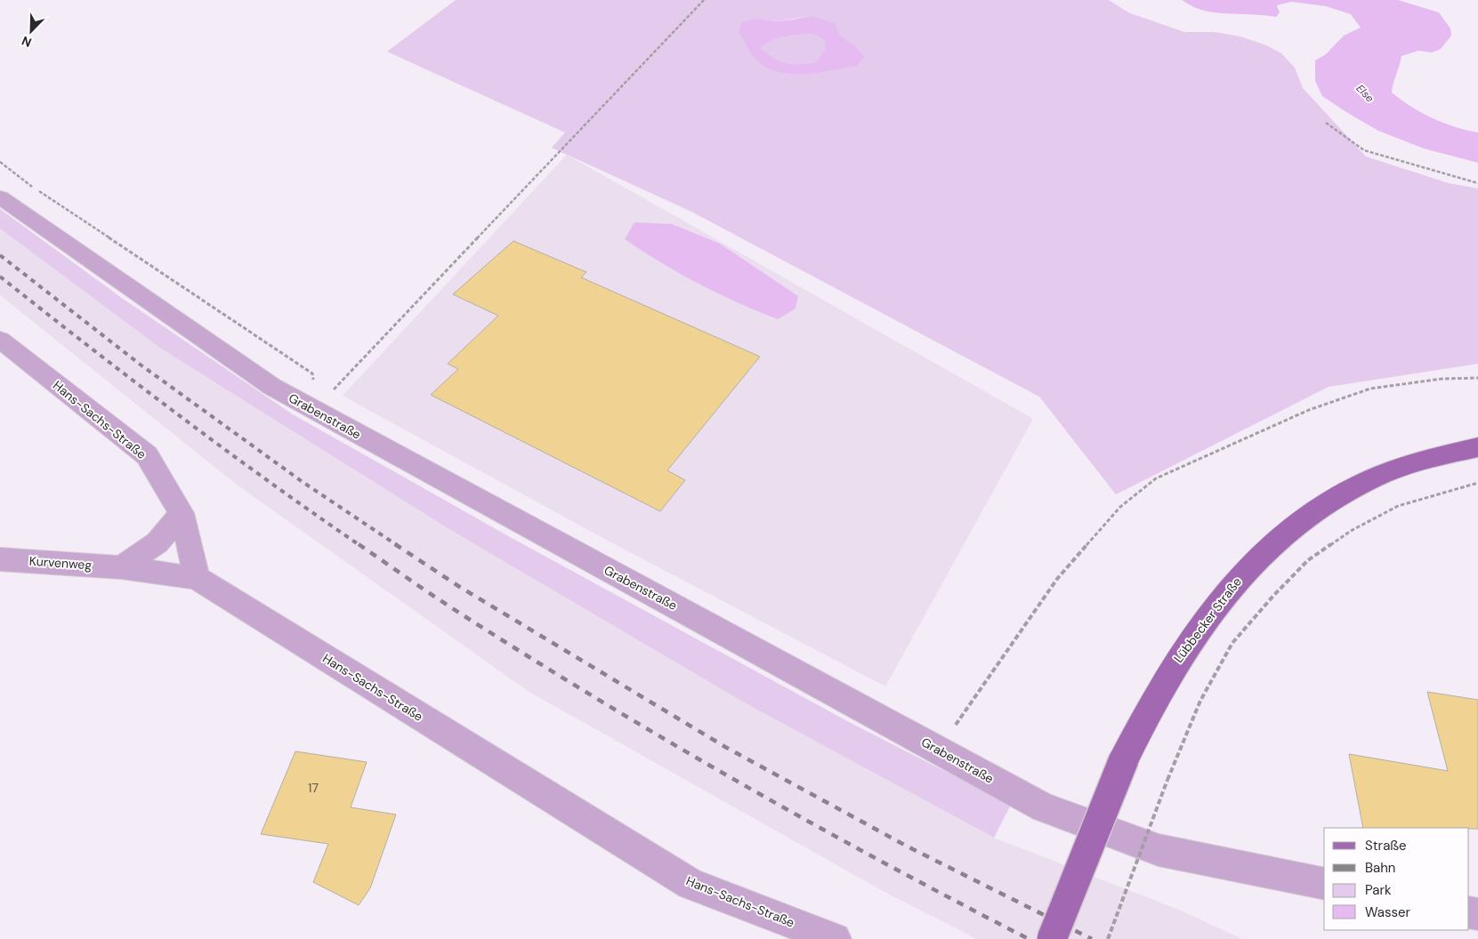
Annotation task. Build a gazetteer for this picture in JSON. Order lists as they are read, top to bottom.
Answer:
{
  "streets": {
    "main road": ["Lübbecker Straße"],
    "street": ["Grabenstraße", "Hans-Sachs-Straße", "Kurvenweg"]
  },
  "crossings": [
    ["Hans-Sachs-Straße", "Kurvenweg"]
  ],
  "water": ["Else"],
  "house_numbers": ["17"],
  "legend": [
    "Straße",
    "Bahn",
    "Park",
    "Wasser"
  ],
  "north": "bottom left"
}
